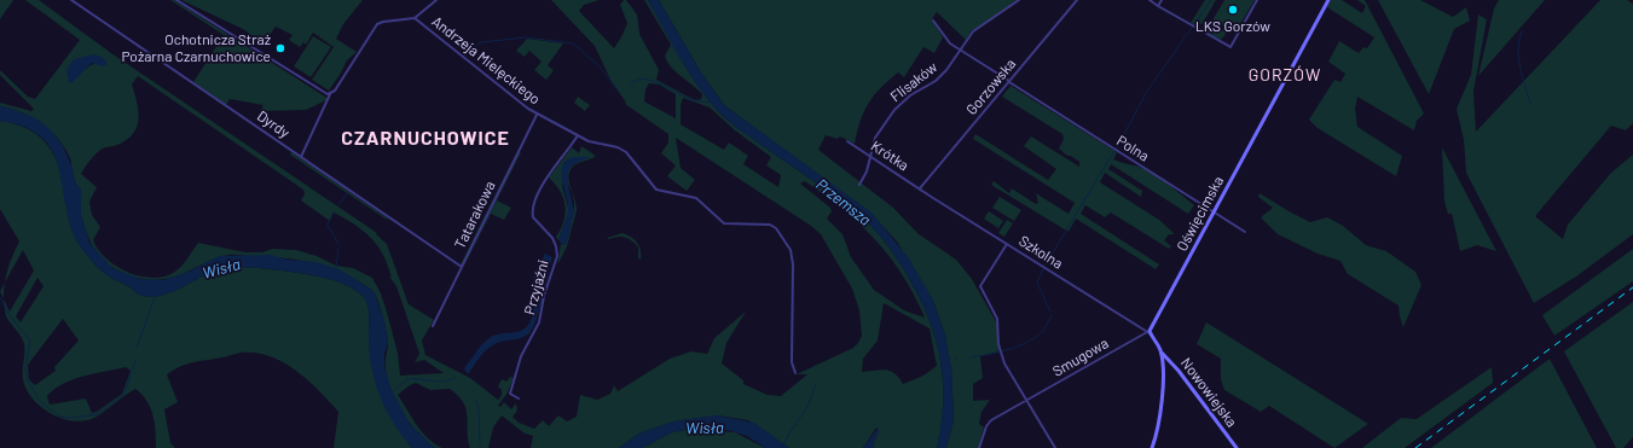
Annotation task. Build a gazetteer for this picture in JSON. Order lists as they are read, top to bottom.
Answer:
{
  "streets": {
    "street": [
      "Andrzeja Mielęckiego",
      "Flisaków",
      "Gorzowska",
      "Dyrdy",
      "Polna",
      "Krótka",
      "Oświęcimska",
      "Tatarakowa",
      "Szkolna",
      "Przyjaźni",
      "Smugowa",
      "Nowowiejska"
    ]
  },
  "crossings": [
    ["Andrzeja Mielęckiego", "Dyrdy"],
    ["Andrzeja Mielęckiego", "Tatarakowa"],
    ["Andrzeja Mielęckiego", "Przyjaźni"],
    ["Flisaków", "Polna"],
    ["Flisaków", "Krótka"],
    ["Gorzowska", "Polna"],
    ["Gorzowska", "Krótka"],
    ["Gorzowska", "Szkolna"],
    ["Dyrdy", "Tatarakowa"],
    ["Polna", "Oświęcimska"],
    ["Krótka", "Szkolna"],
    ["Oświęcimska", "Szkolna"],
    ["Oświęcimska", "Smugowa"],
    ["Szkolna", "Smugowa"]
  ],
  "districts": ["GORZÓW", "CZARNUCHOWICE"],
  "water": ["Przemsza", "Wisła"],
  "places": ["LKS Gorzów", "Ochotnicza Straż Pożarna Czarnuchowice"]
}
